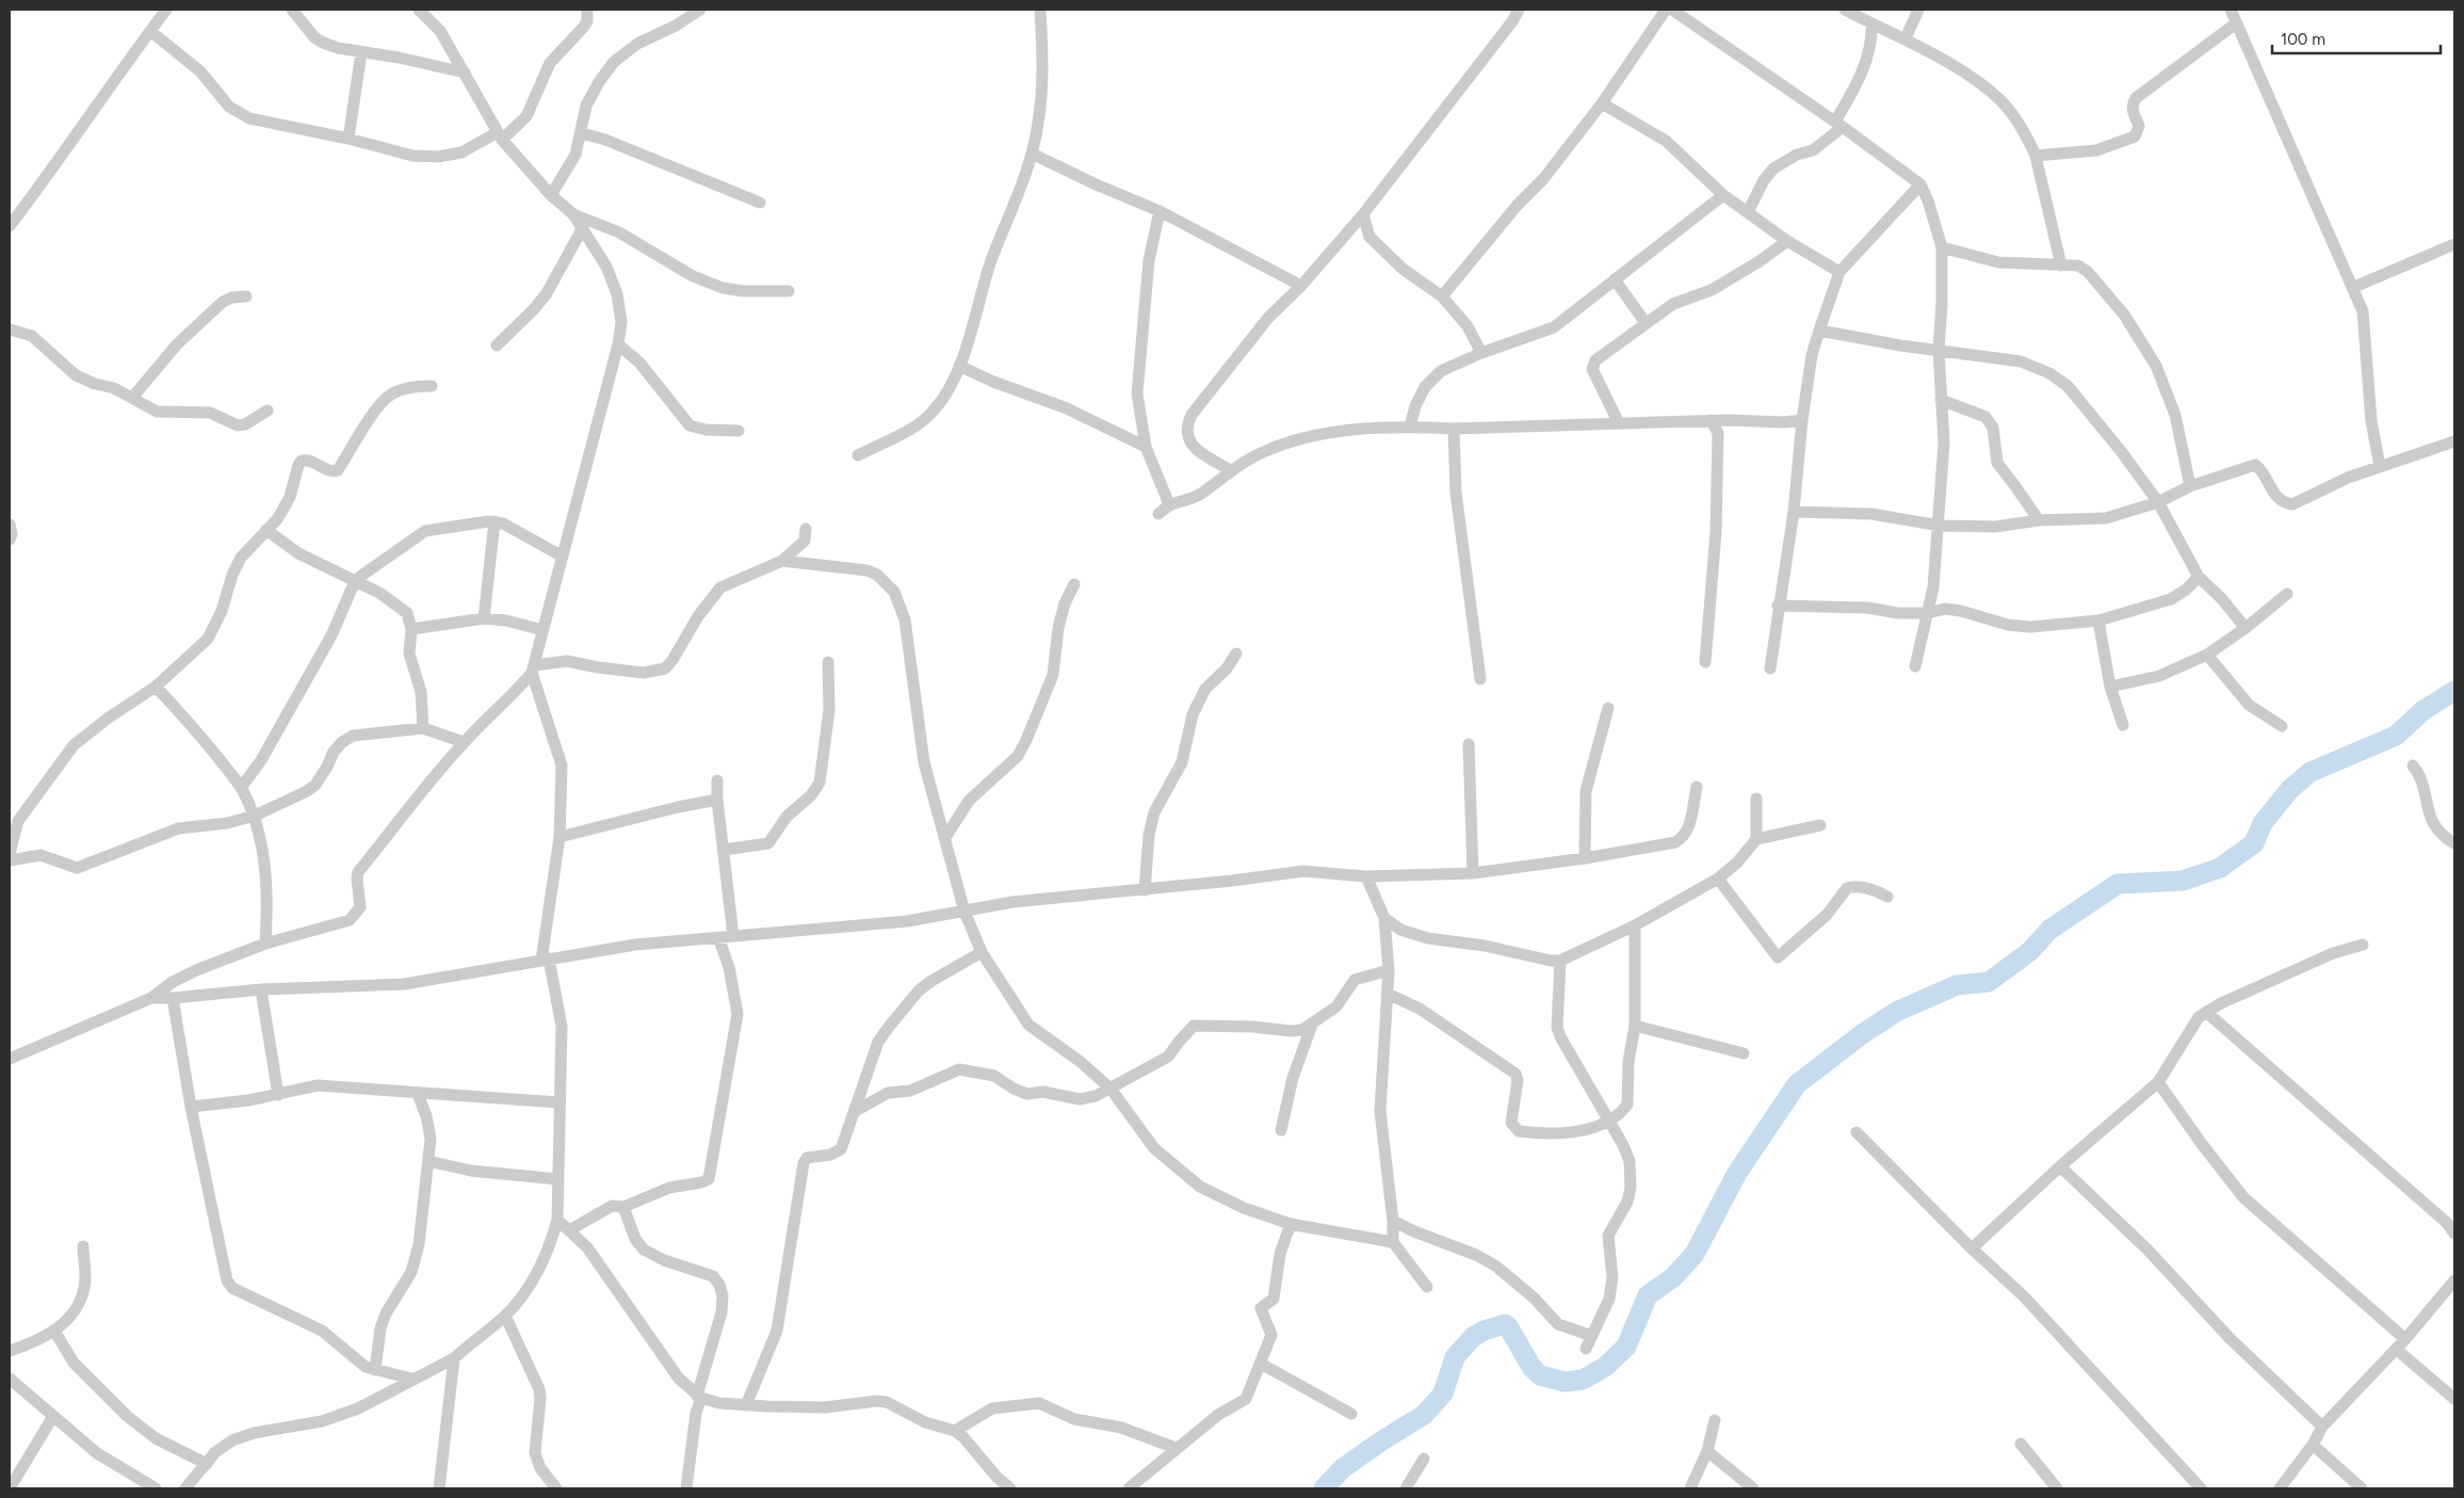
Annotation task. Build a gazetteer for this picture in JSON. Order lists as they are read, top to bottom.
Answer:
{
  "scale_bar": "100 m"
}
